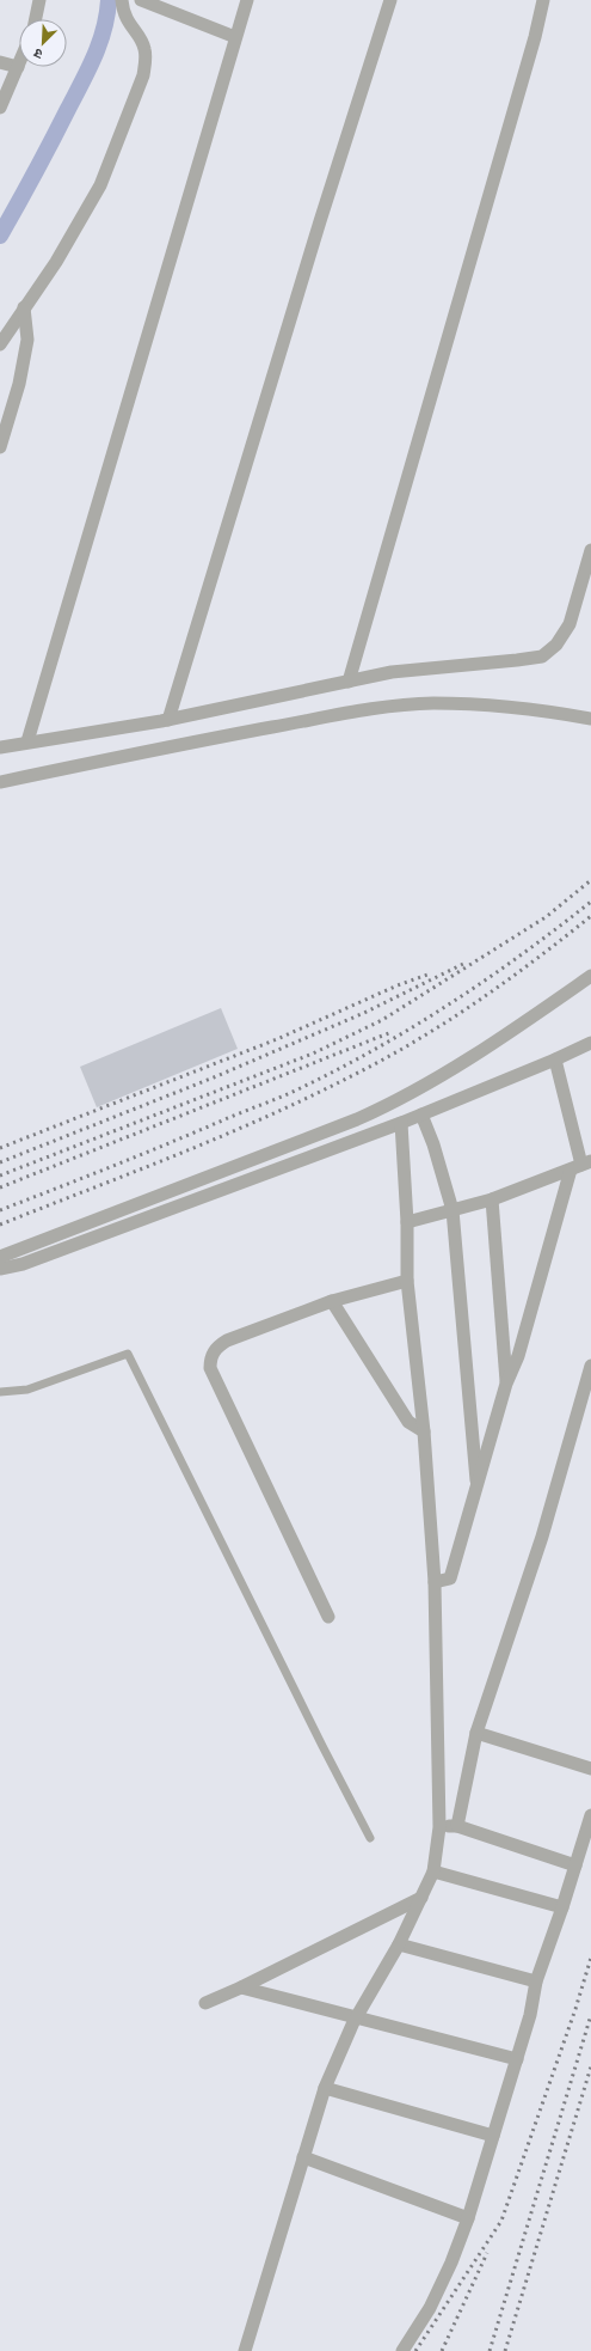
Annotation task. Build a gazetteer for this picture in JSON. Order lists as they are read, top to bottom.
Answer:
{
  "north": "bottom left"
}
